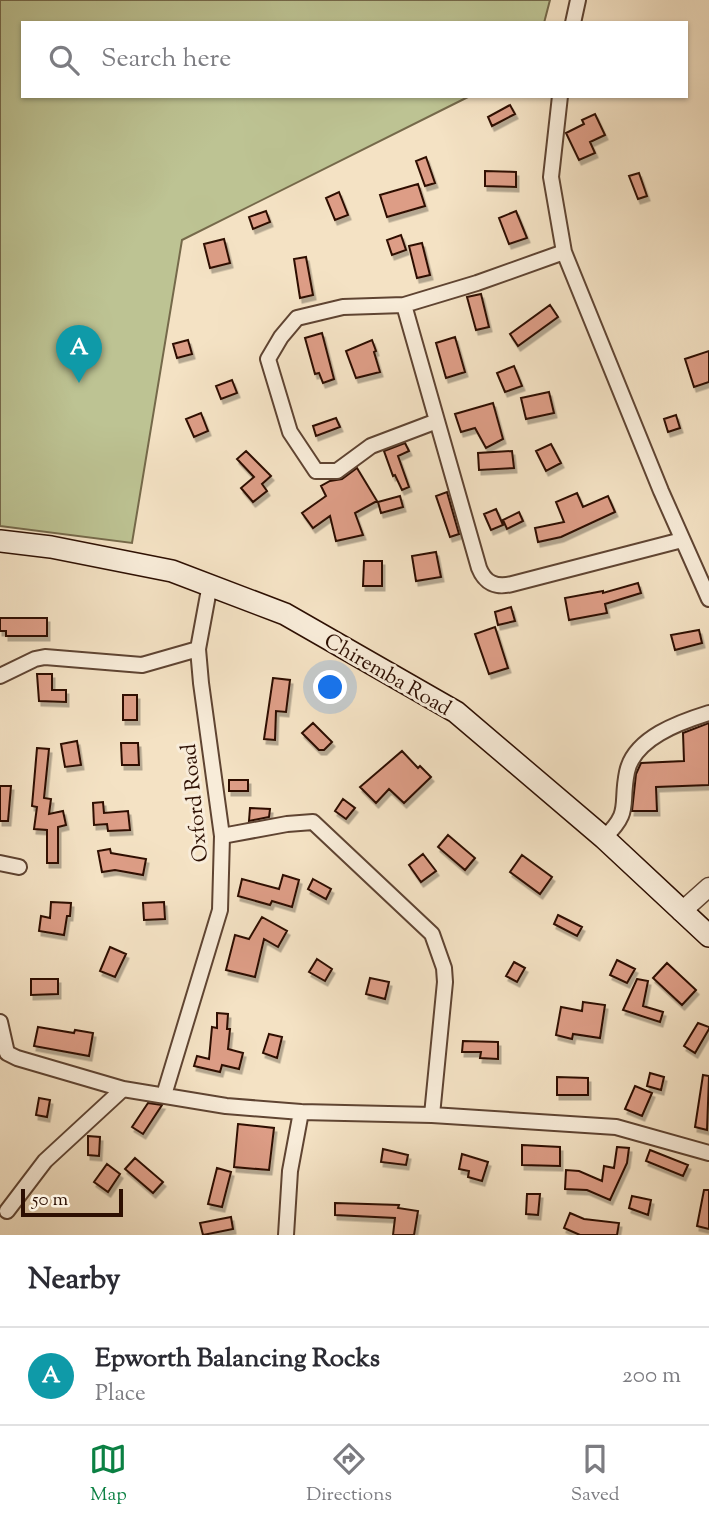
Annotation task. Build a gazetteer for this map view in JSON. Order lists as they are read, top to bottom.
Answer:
{
  "streets": {
    "main road": ["Chiremba Road"],
    "street": ["Oxford Road"]
  },
  "crossings": [
    ["Chiremba Road", "Oxford Road"]
  ],
  "scale_bar": "50 m",
  "page": {
    "search": "Search here",
    "pins": "A",
    "scale": "50 m",
    "heading": "Nearby",
    "list": [
      {
        "mark": "A",
        "name": "Epworth Balancing Rocks",
        "note": "Place",
        "value": "200 m"
      }
    ],
    "nav": ["Map", "Directions", "Saved"]
  }
}
